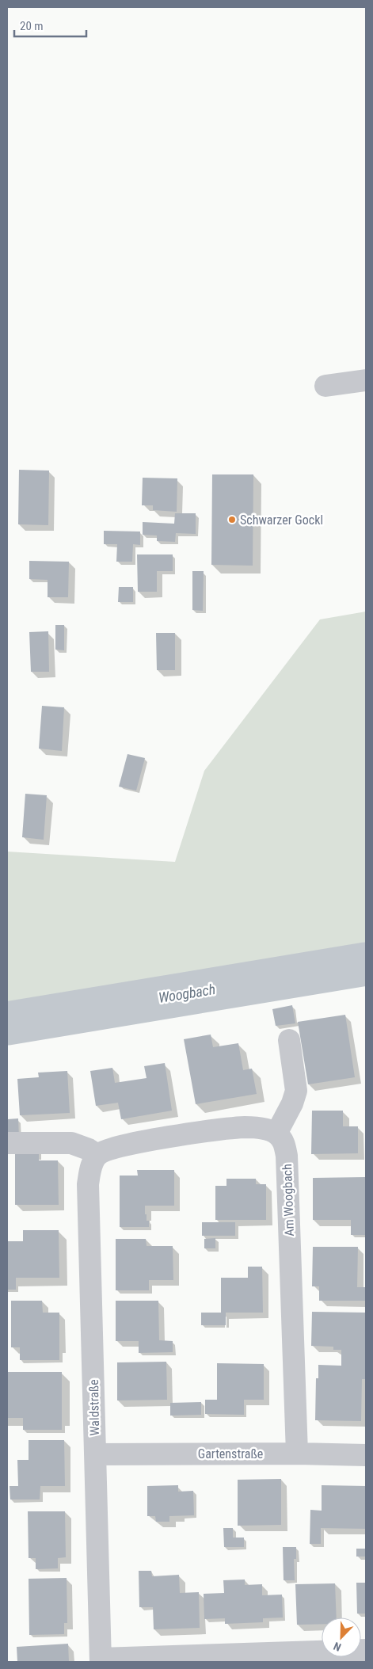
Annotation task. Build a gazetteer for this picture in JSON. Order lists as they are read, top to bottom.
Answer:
{
  "streets": {
    "street": ["Am Woogbach", "Waldstraße", "Gartenstraße"]
  },
  "crossings": [
    ["Am Woogbach", "Gartenstraße"],
    ["Waldstraße", "Gartenstraße"]
  ],
  "water": ["Woogbach"],
  "places": ["Schwarzer Gockl"],
  "scale_bar": "20 m",
  "north": "bottom left"
}
